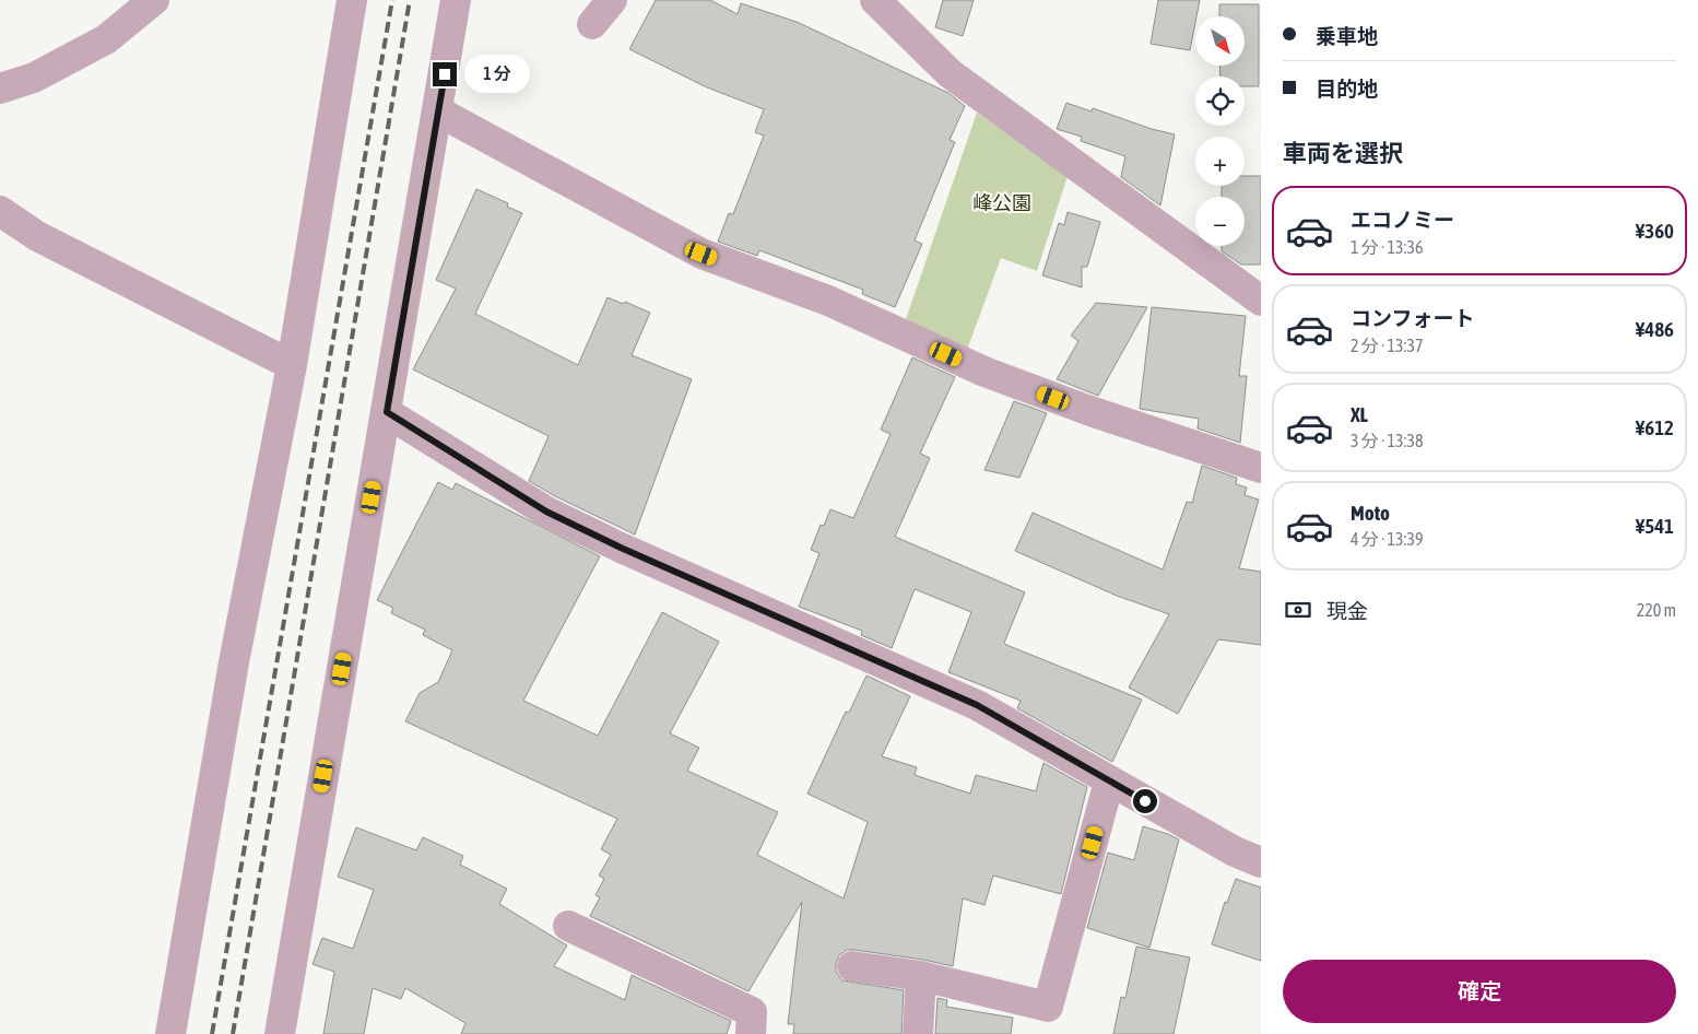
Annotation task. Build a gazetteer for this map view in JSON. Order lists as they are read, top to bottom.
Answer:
{
  "parks": ["峰公園"],
  "north": "bottom right",
  "page": {
    "banner": ["乗車地", "目的地"],
    "map_buttons": ["+", "−"],
    "bubble": "1 分",
    "heading": "車両を選択",
    "list": [
      {
        "name": "エコノミー",
        "note": "1 分 · 13:36",
        "value": "¥360"
      },
      {
        "name": "コンフォート",
        "note": "2 分 · 13:37",
        "value": "¥486"
      },
      {
        "name": "XL",
        "note": "3 分 · 13:38",
        "value": "¥612"
      },
      {
        "name": "Moto",
        "note": "4 分 · 13:39",
        "value": "¥541"
      }
    ],
    "pay": ["現金", "220 m"],
    "buttons": "確定"
  }
}
